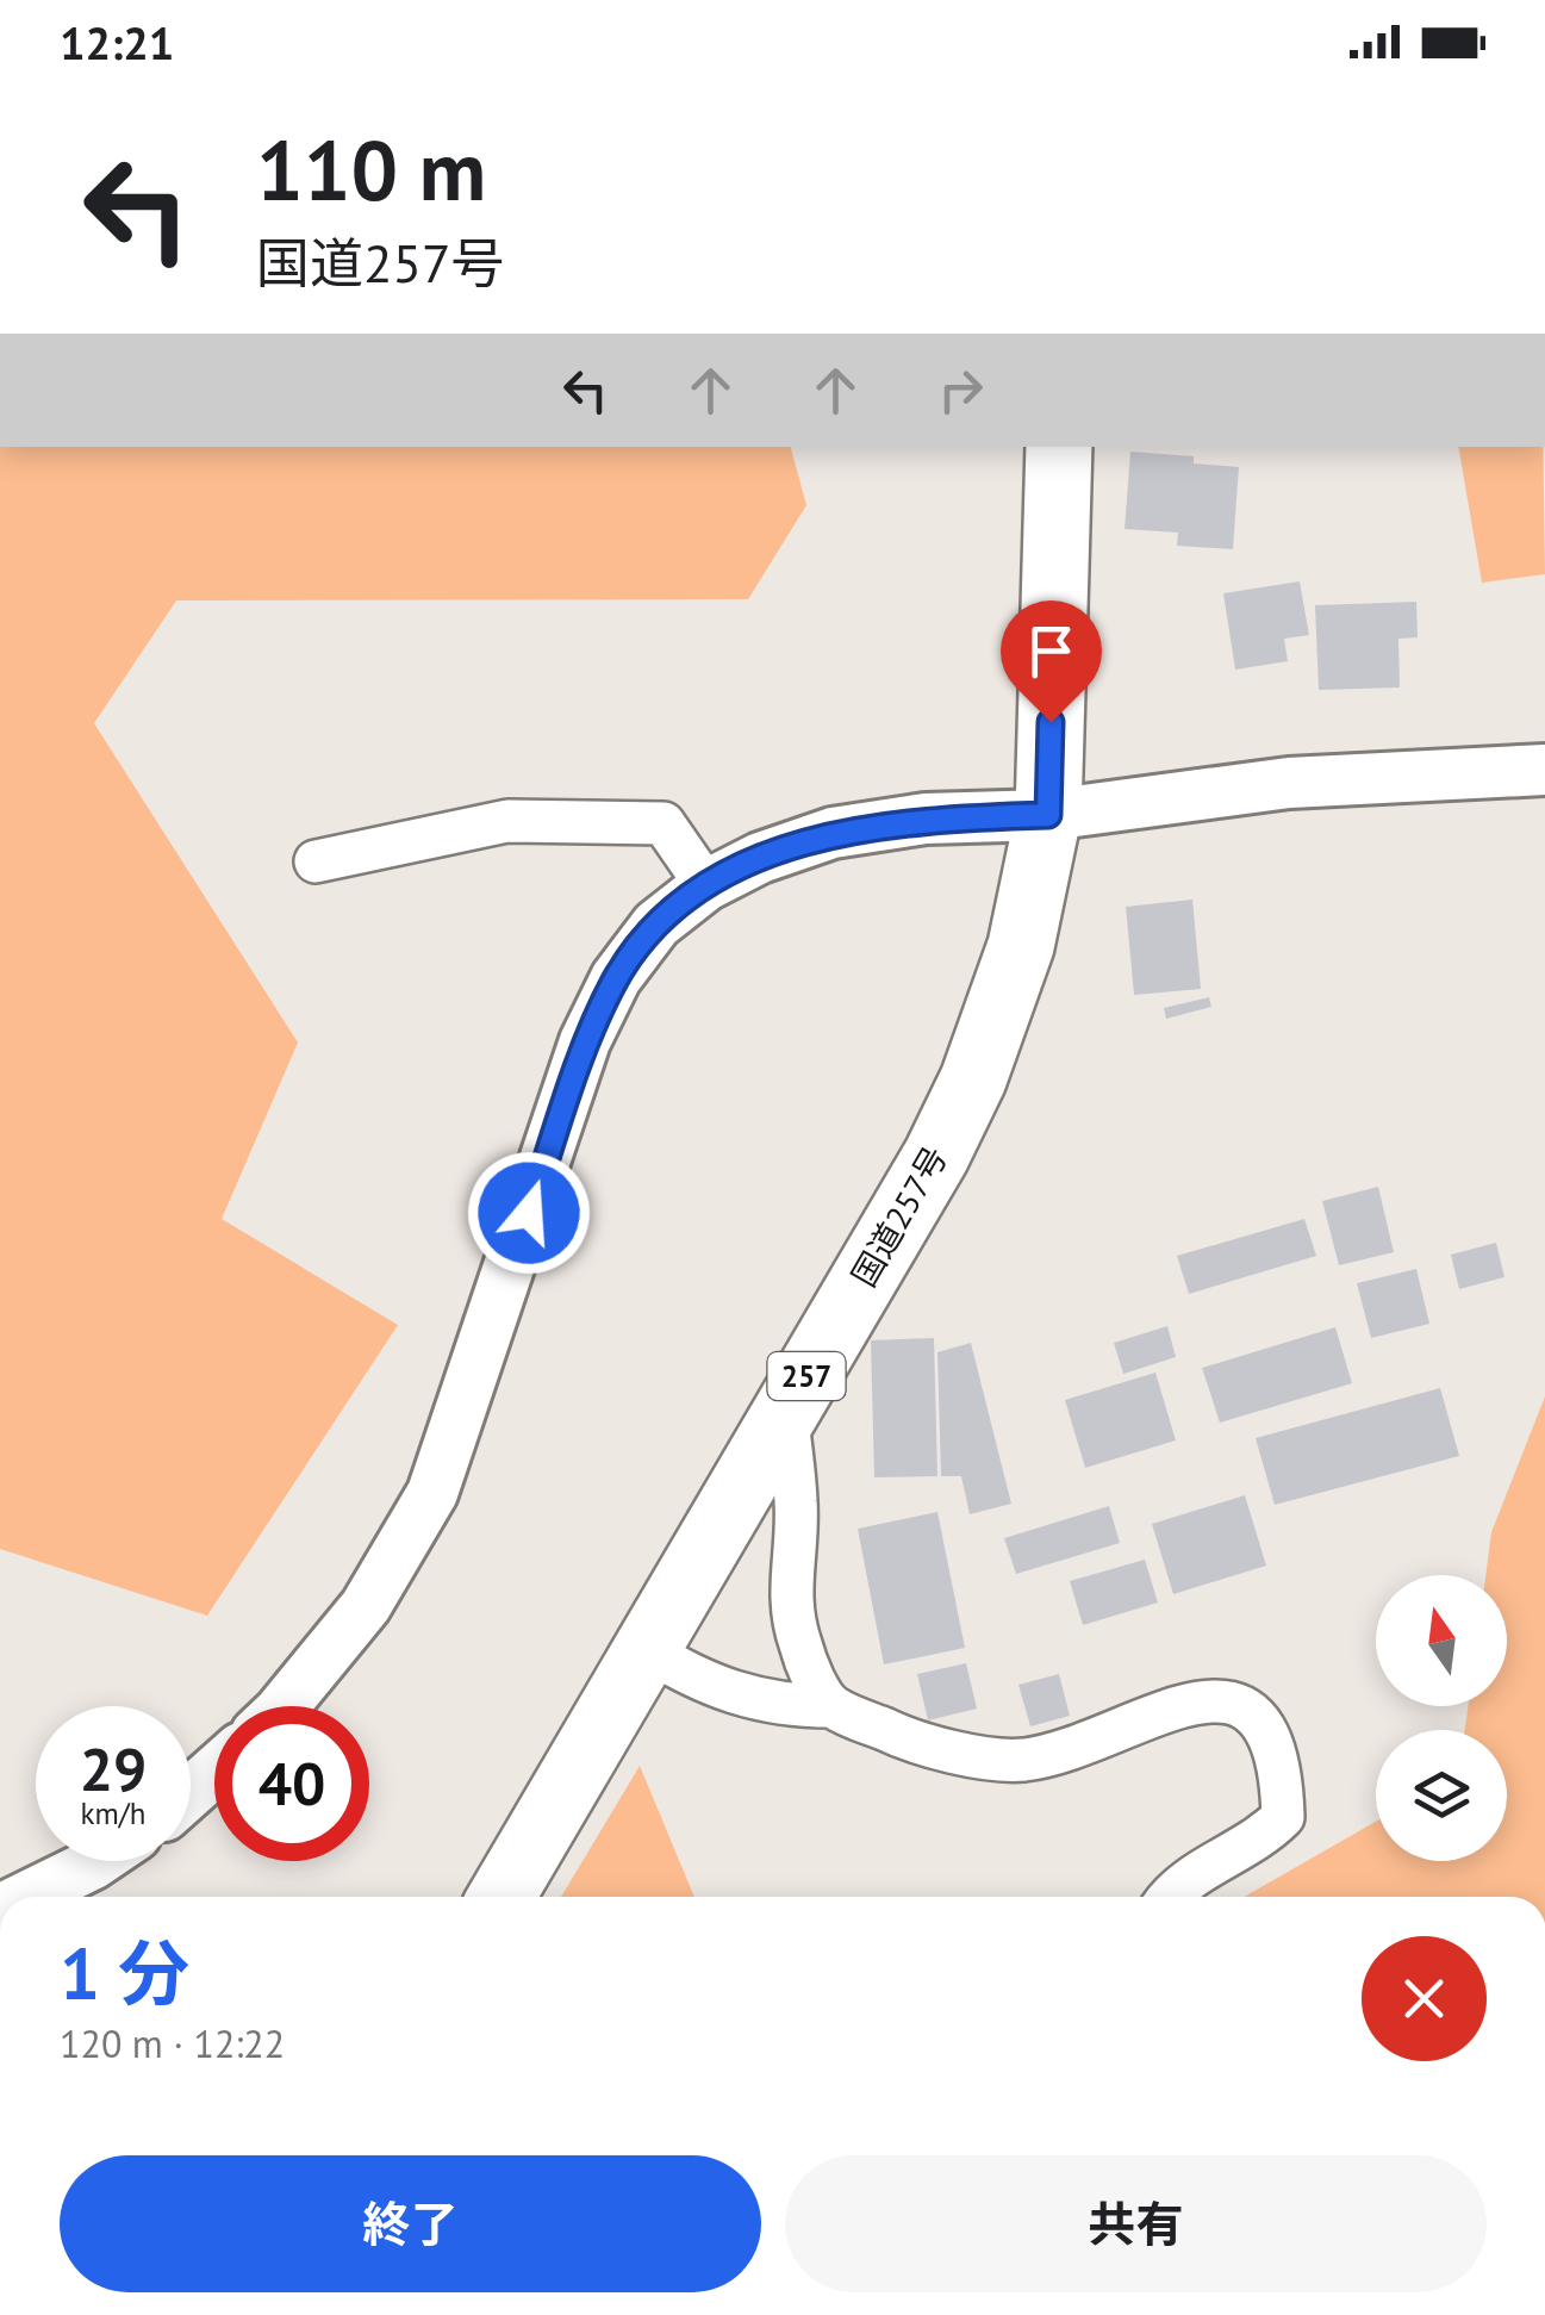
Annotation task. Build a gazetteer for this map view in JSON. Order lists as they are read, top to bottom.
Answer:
{
  "streets": {
    "highway": ["国道257号", "257"]
  },
  "north": "top",
  "page": {
    "status": "12:21",
    "turn": ["110 m", "国道257号"],
    "speed": "29 km/h",
    "limit": "40",
    "heading": ["1 分", "120 m · 12:22"],
    "buttons": ["終了", "共有"]
  }
}
